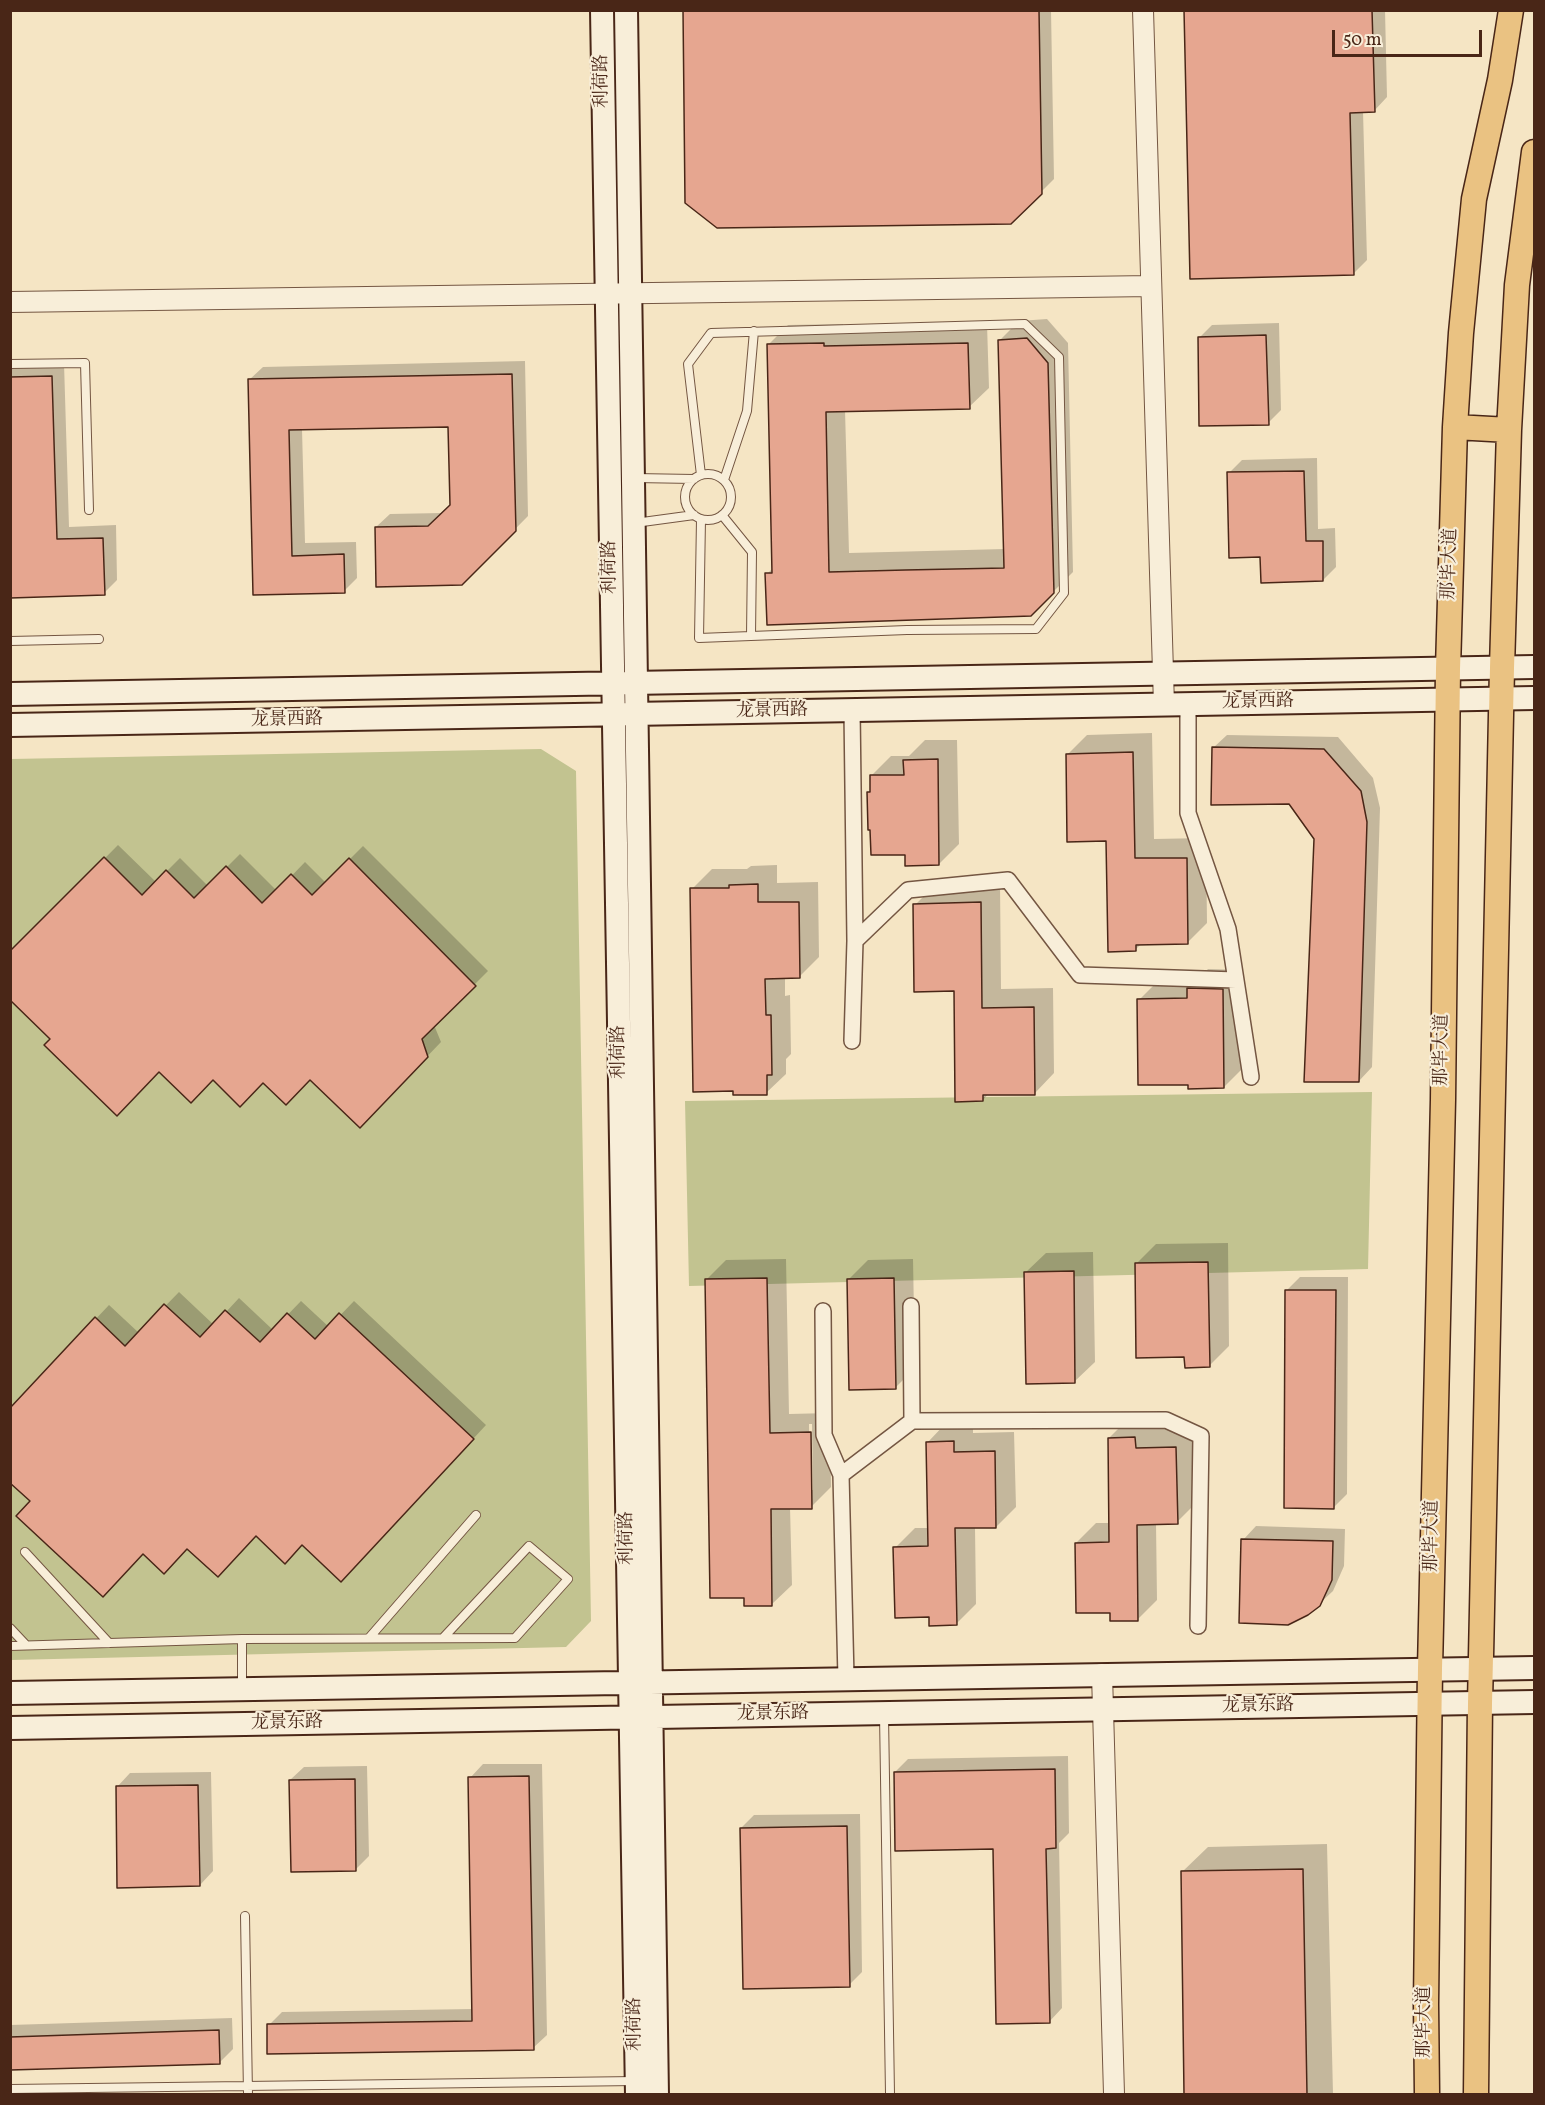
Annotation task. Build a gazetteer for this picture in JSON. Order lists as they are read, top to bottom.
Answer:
{
  "streets": {
    "main road": [
      "利荷路",
      "那毕大道",
      "龙景西路",
      "龙景东路"
    ]
  },
  "crossings": [
    ["利荷路", "龙景西路"],
    ["利荷路", "龙景东路"],
    ["那毕大道", "龙景西路"],
    ["那毕大道", "龙景东路"]
  ],
  "scale_bar": "50 m"
}
